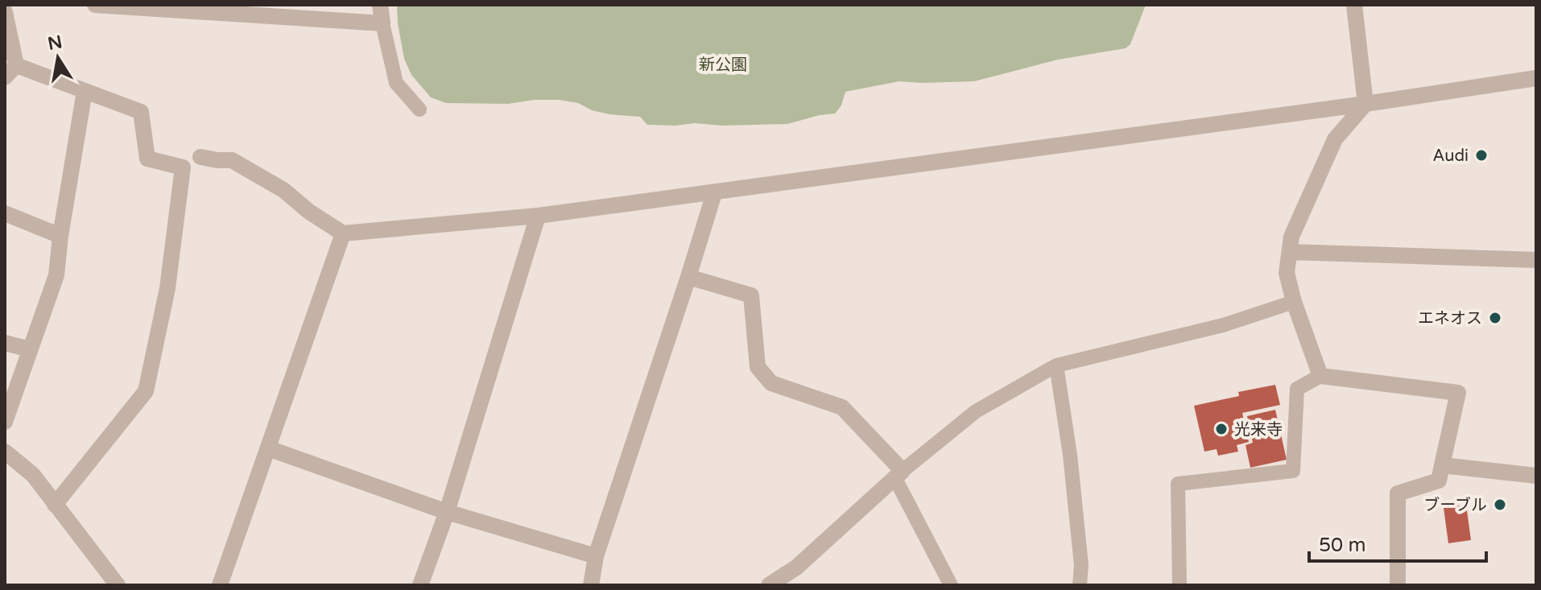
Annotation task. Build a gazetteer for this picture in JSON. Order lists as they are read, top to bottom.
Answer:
{
  "parks": ["新公園"],
  "places": [
    "Audi",
    "エネオス",
    "光来寺",
    "ブーブル"
  ],
  "scale_bar": "50 m",
  "north": "top"
}
